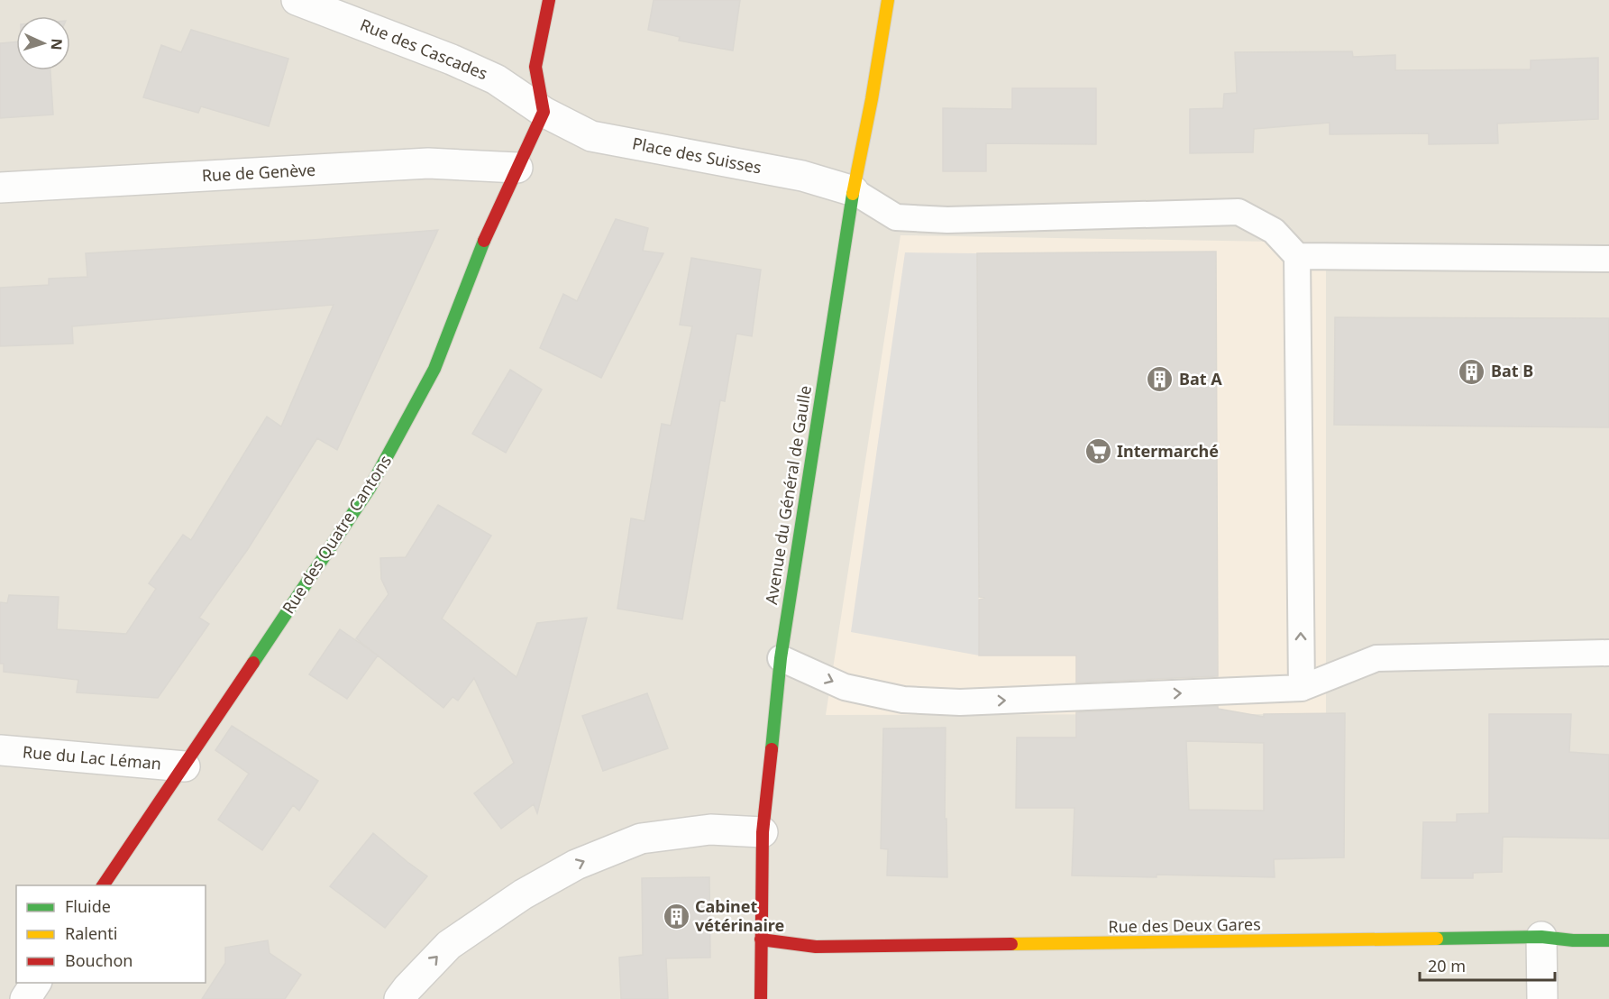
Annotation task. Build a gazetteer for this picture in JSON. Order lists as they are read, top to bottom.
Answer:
{
  "streets": {
    "street": [
      "Rue des Cascades",
      "Place des Suisses",
      "Rue de Genève",
      "Avenue du Général de Gaulle",
      "Rue des Quatre Cantons",
      "Rue du Lac Léman",
      "Rue des Deux Gares"
    ]
  },
  "crossings": [
    ["Rue des Cascades", "Place des Suisses"],
    ["Rue des Cascades", "Rue des Quatre Cantons"],
    ["Place des Suisses", "Avenue du Général de Gaulle"],
    ["Place des Suisses", "Rue des Quatre Cantons"],
    ["Rue de Genève", "Rue des Quatre Cantons"],
    ["Avenue du Général de Gaulle", "Rue des Deux Gares"],
    ["Rue des Quatre Cantons", "Rue du Lac Léman"]
  ],
  "places": {
    "building": ["Bat B", "Bat A", "Cabinet vétérinaire"],
    "supermarket": ["Intermarché"]
  },
  "legend": ["Fluide", "Ralenti", "Bouchon"],
  "scale_bar": "20 m",
  "north": "right"
}
